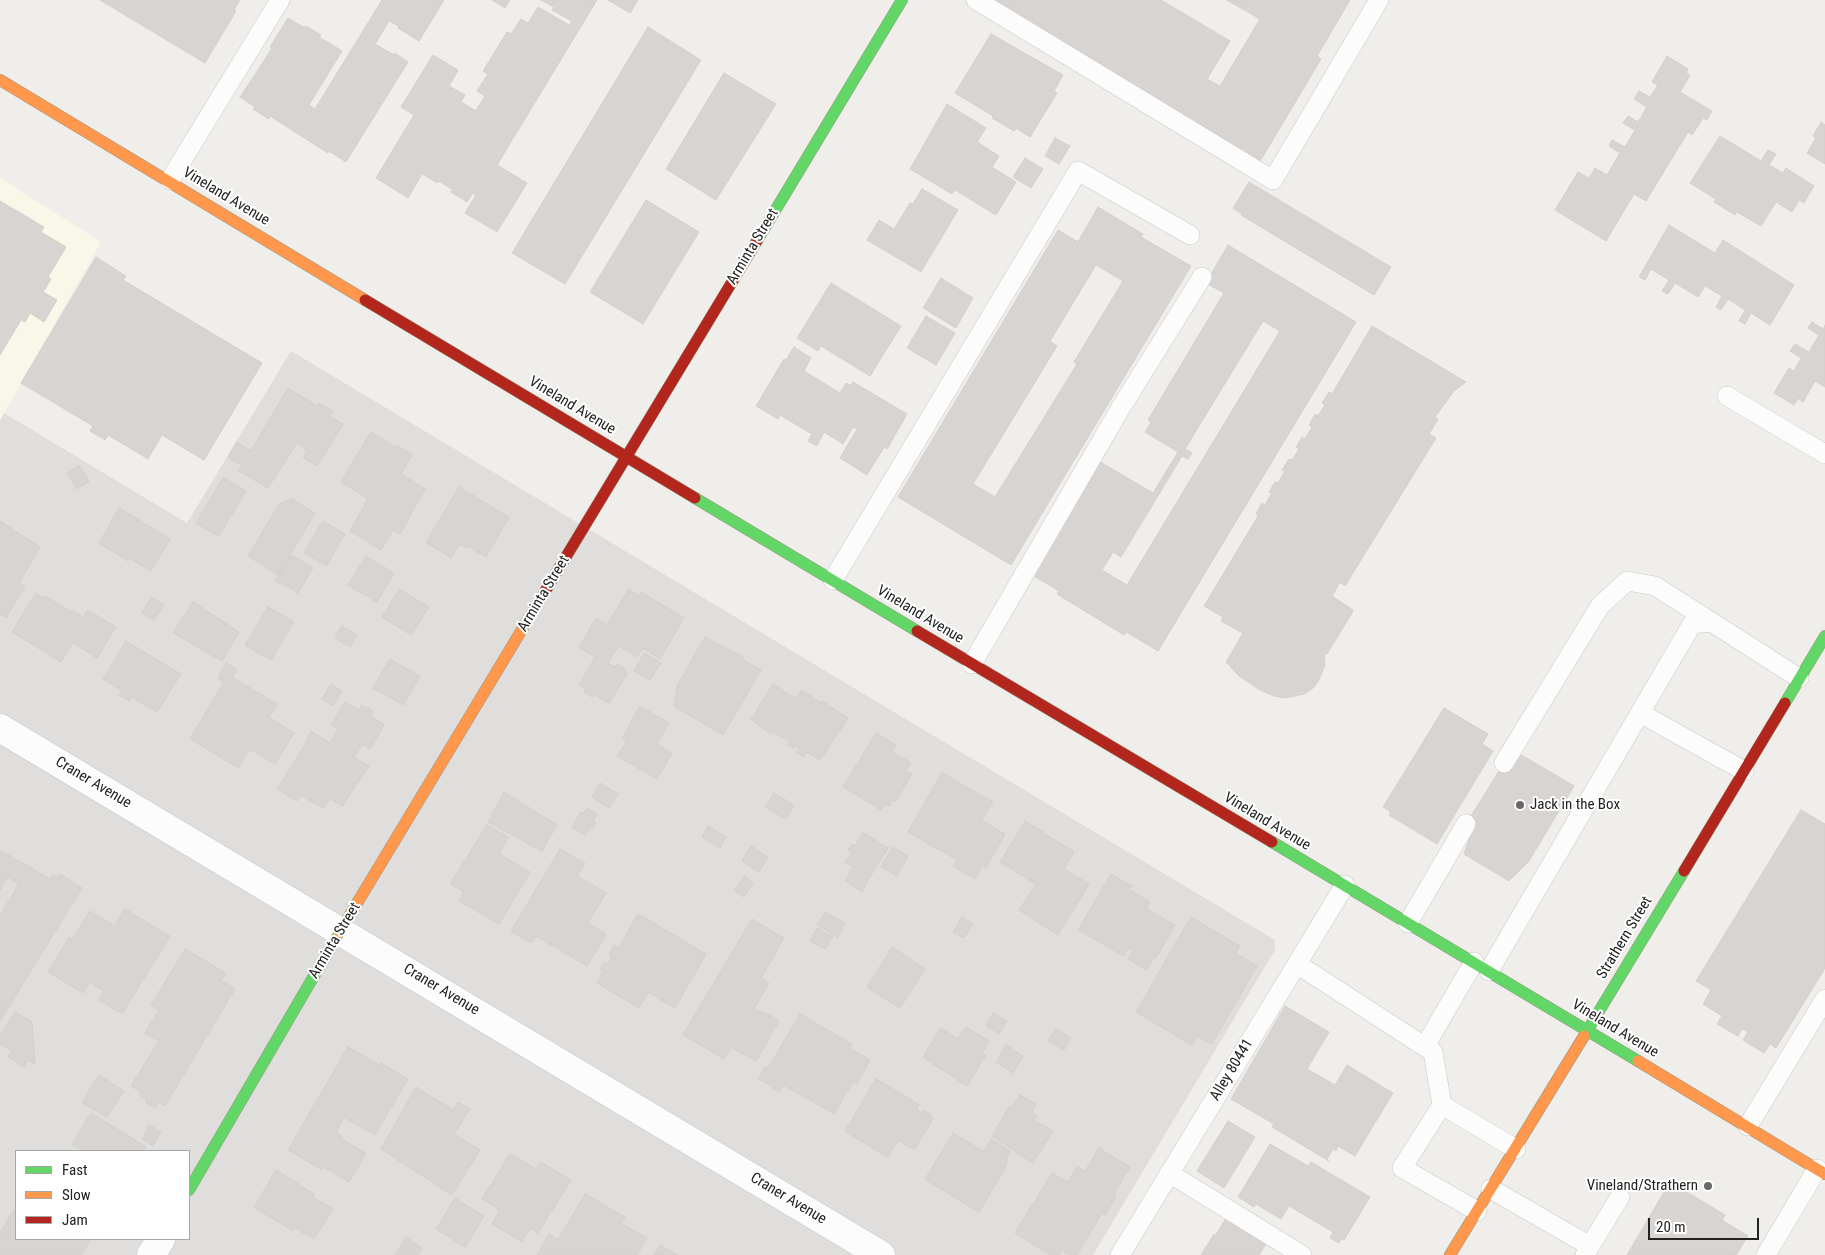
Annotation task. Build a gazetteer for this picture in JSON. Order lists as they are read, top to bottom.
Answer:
{
  "streets": {
    "main road": ["Vineland Avenue", "Arminta Street", "Strathern Street"],
    "street": ["Craner Avenue"],
    "lane": ["Alley 80441"]
  },
  "crossings": [
    ["Vineland Avenue", "Arminta Street"],
    ["Vineland Avenue", "Strathern Street"],
    ["Vineland Avenue", "Alley 80441"],
    ["Arminta Street", "Craner Avenue"]
  ],
  "places": ["Jack in the Box", "Vineland/Strathern"],
  "legend": ["Fast", "Slow", "Jam"],
  "scale_bar": "20 m"
}
